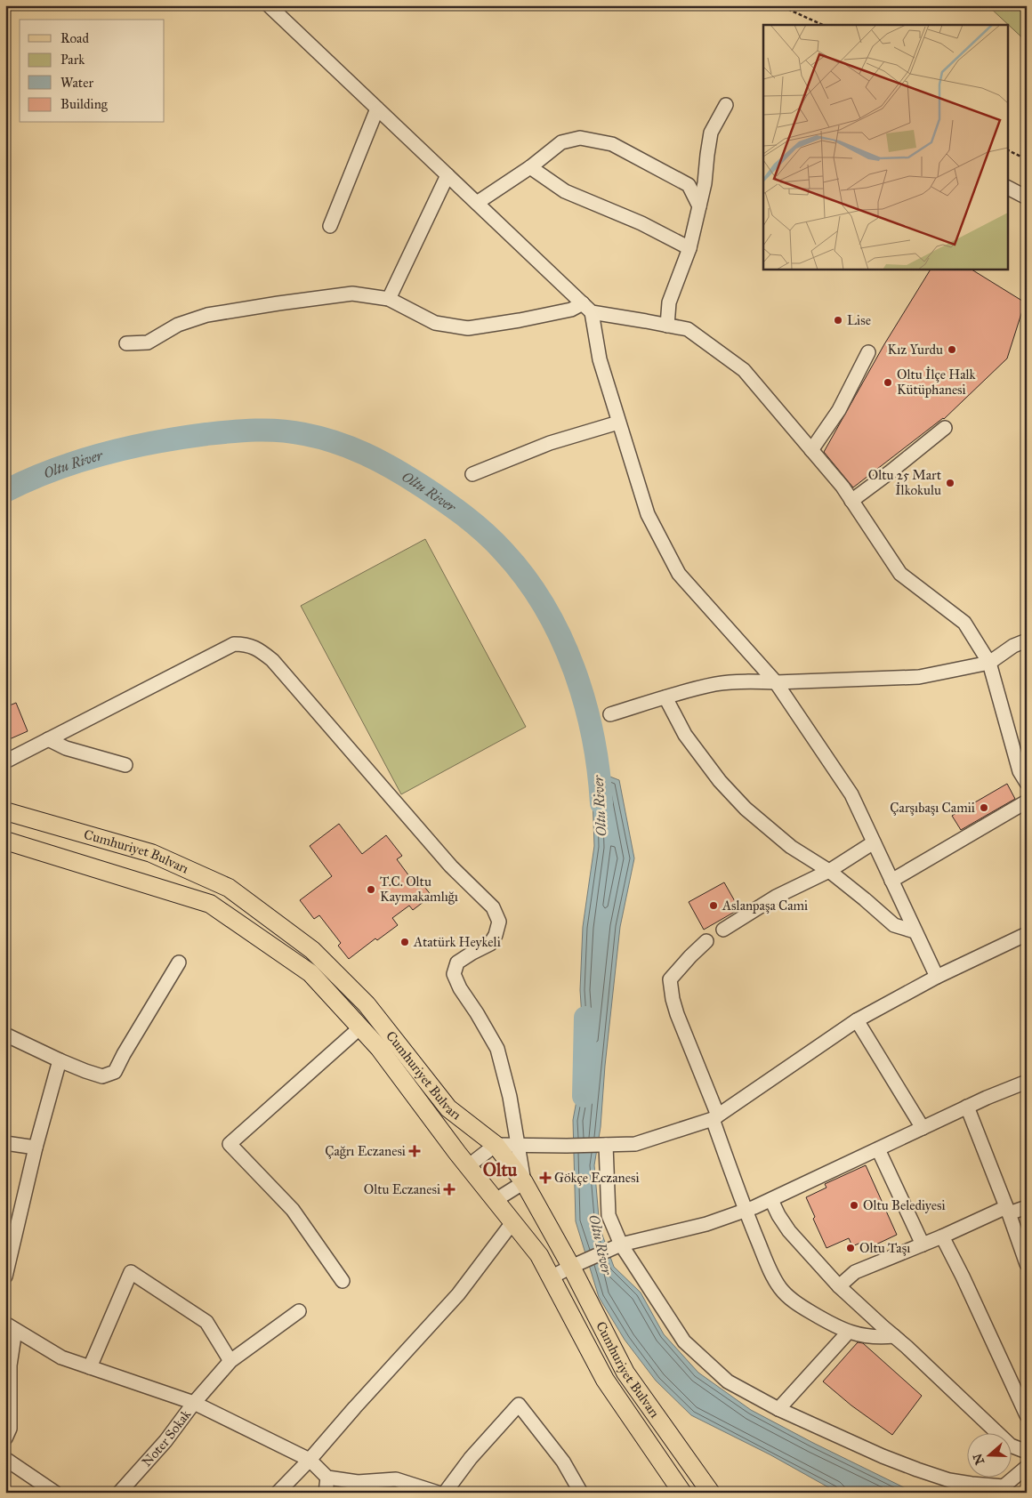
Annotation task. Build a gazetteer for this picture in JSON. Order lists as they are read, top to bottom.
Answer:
{
  "streets": {
    "main road": ["Cumhuriyet Bulvarı"],
    "street": ["Noter Sokak"]
  },
  "districts": ["Oltu"],
  "water": ["Oltu River"],
  "places": {
    "other": [
      "Lise",
      "Kız Yurdu",
      "Oltu İlçe Halk Kütüphanesi",
      "Oltu 25 Mart İlkokulu",
      "Çarşıbaşı Camii",
      "T.C. Oltu Kaymakamlığı",
      "Aslanpaşa Cami",
      "Atatürk Heykeli",
      "Oltu Belediyesi",
      "Oltu Taşı"
    ],
    "health": ["Çağrı Eczanesi", "Gökçe Eczanesi", "Oltu Eczanesi"]
  },
  "legend": [
    "Road",
    "Park",
    "Water",
    "Building"
  ],
  "north": "left"
}
